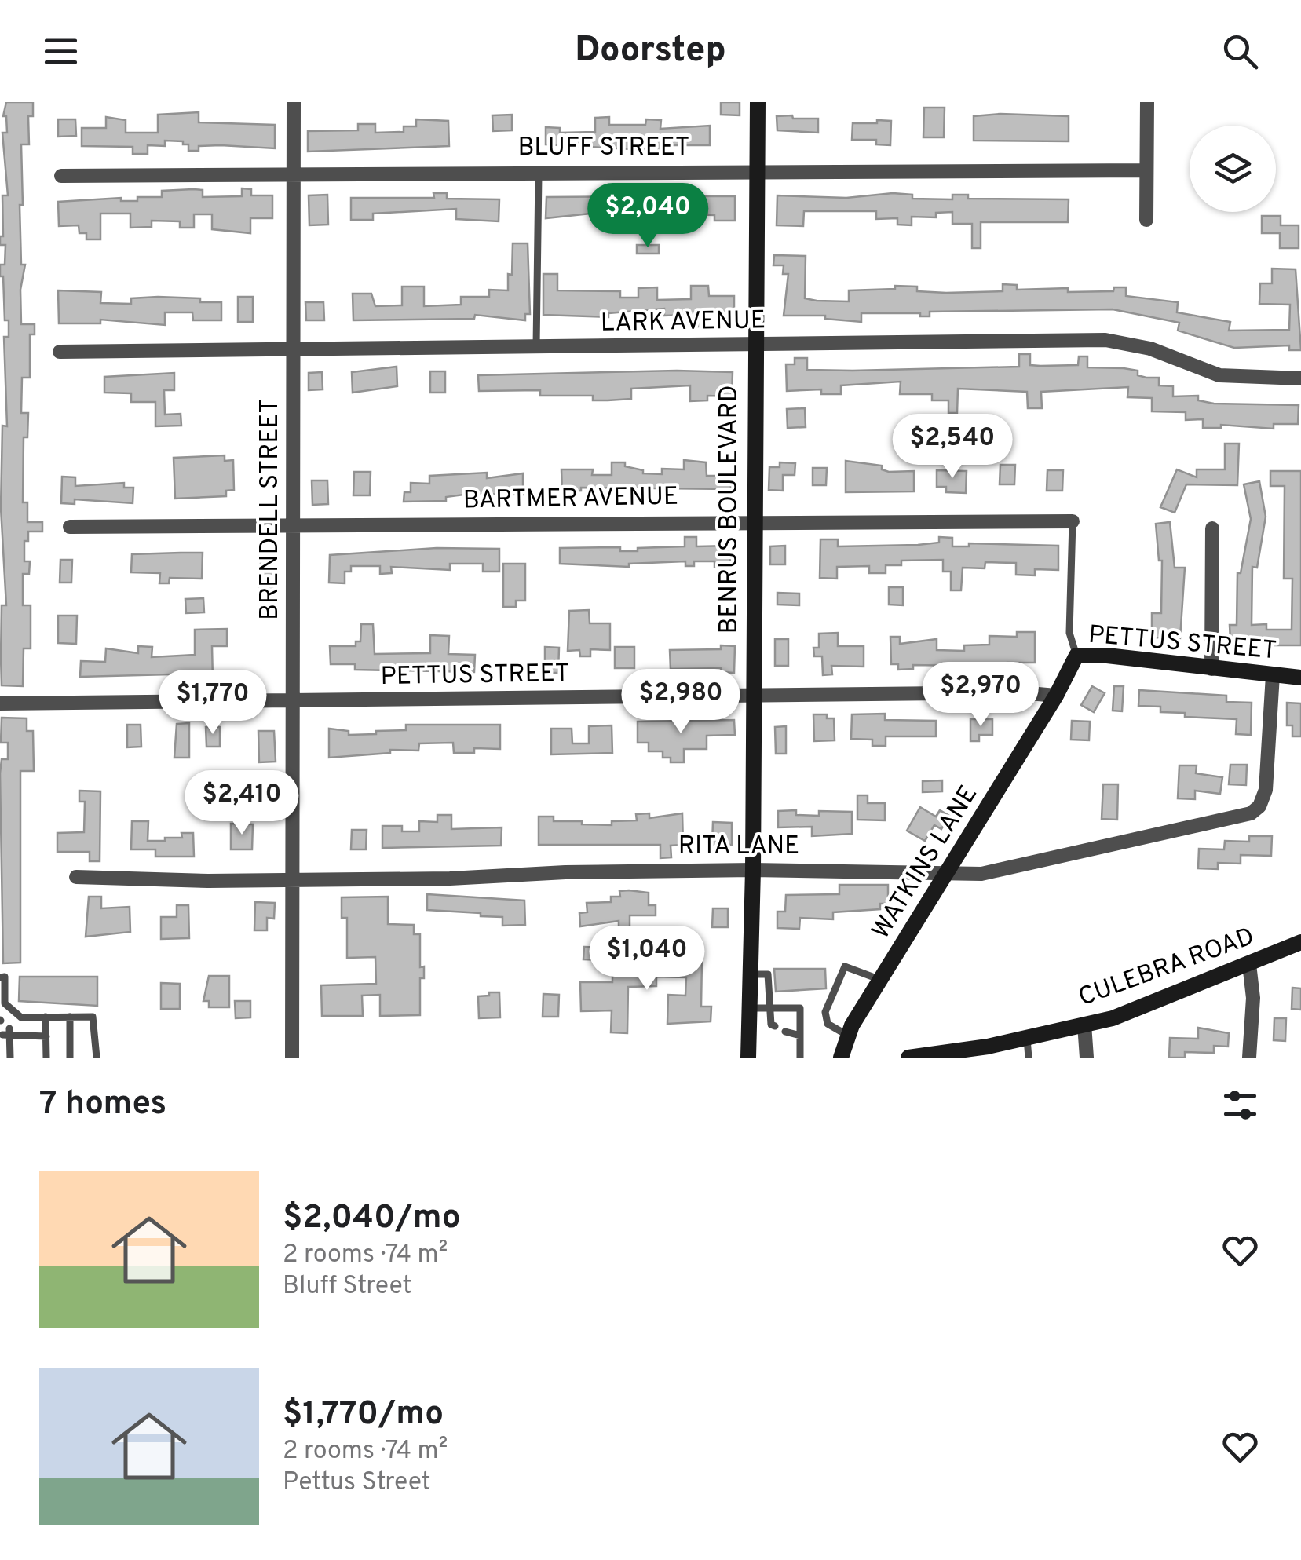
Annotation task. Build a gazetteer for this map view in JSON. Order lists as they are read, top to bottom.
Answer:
{
  "streets": {
    "street": [
      "BLUFF STREET",
      "LARK AVENUE",
      "BARTMER AVENUE",
      "BRENDELL STREET",
      "BENRUS BOULEVARD",
      "PETTUS STREET",
      "RITA LANE",
      "WATKINS LANE",
      "CULEBRA ROAD"
    ]
  },
  "crossings": [
    ["BLUFF STREET", "BRENDELL STREET"],
    ["BLUFF STREET", "BENRUS BOULEVARD"],
    ["LARK AVENUE", "BRENDELL STREET"],
    ["LARK AVENUE", "BENRUS BOULEVARD"],
    ["BARTMER AVENUE", "BRENDELL STREET"],
    ["BARTMER AVENUE", "BENRUS BOULEVARD"],
    ["BRENDELL STREET", "PETTUS STREET"],
    ["BRENDELL STREET", "RITA LANE"],
    ["BENRUS BOULEVARD", "PETTUS STREET"],
    ["BENRUS BOULEVARD", "RITA LANE"],
    ["PETTUS STREET", "RITA LANE"],
    ["PETTUS STREET", "WATKINS LANE"],
    ["RITA LANE", "WATKINS LANE"]
  ],
  "page": {
    "header": "Doorstep",
    "price": [
      "$2,040",
      "$2,540",
      "$2,970",
      "$2,980",
      "$1,770",
      "$2,410",
      "$1,040"
    ],
    "heading": "7 homes",
    "list": [
      {
        "name": "$2,040/mo",
        "note": "2 rooms · 74 m² · Bluff Street"
      },
      {
        "name": "$1,770/mo",
        "note": "2 rooms · 74 m² · Pettus Street"
      }
    ]
  }
}
